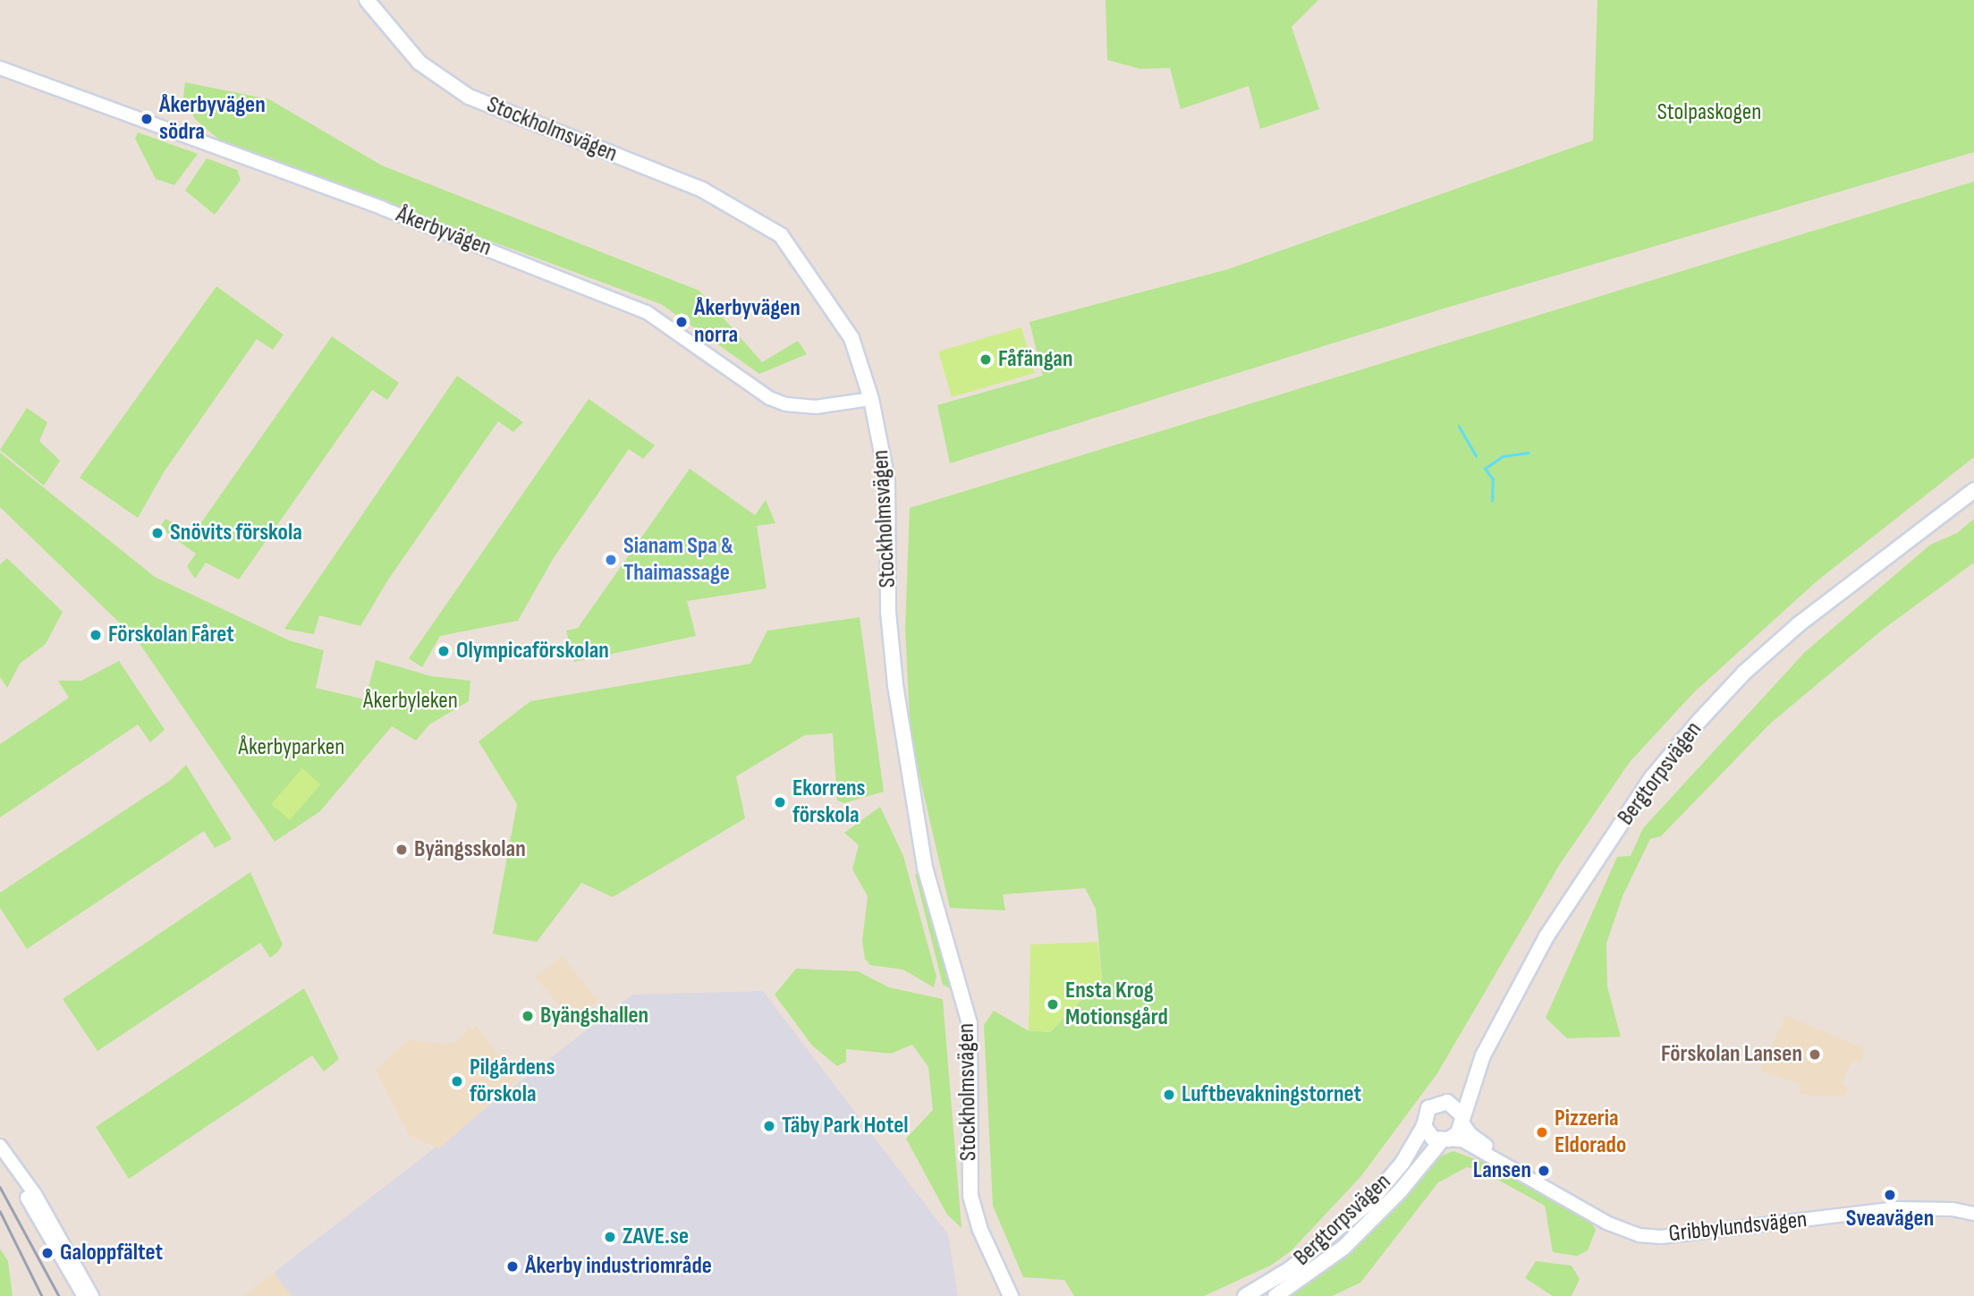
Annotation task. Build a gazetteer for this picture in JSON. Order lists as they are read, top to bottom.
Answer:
{
  "streets": {
    "main road": ["Stockholmsvägen", "Bergtorpsvägen"],
    "street": ["Åkerbyvägen", "Gribbylundsvägen"]
  },
  "crossings": [
    ["Stockholmsvägen", "Åkerbyvägen"],
    ["Bergtorpsvägen", "Gribbylundsvägen"]
  ],
  "parks": ["Stolpaskogen", "Åkerbyleken", "Åkerbyparken"],
  "places": [
    "Åkerbyvägen södra",
    "Åkerbyvägen norra",
    "Fåfängan",
    "Snövits förskola",
    "Sianam Spa & Thaimassage",
    "Förskolan Fåret",
    "Olympicaförskolan",
    "Ekorrens förskola",
    "Byängsskolan",
    "Ensta Krog Motionsgård",
    "Byängshallen",
    "Förskolan Lansen",
    "Pilgårdens förskola",
    "Luftbevakningstornet",
    "Täby Park Hotel",
    "Pizzeria Eldorado",
    "Lansen",
    "Sveavägen",
    "ZAVE.se",
    "Galoppfältet",
    "Åkerby industriområde"
  ]
}
